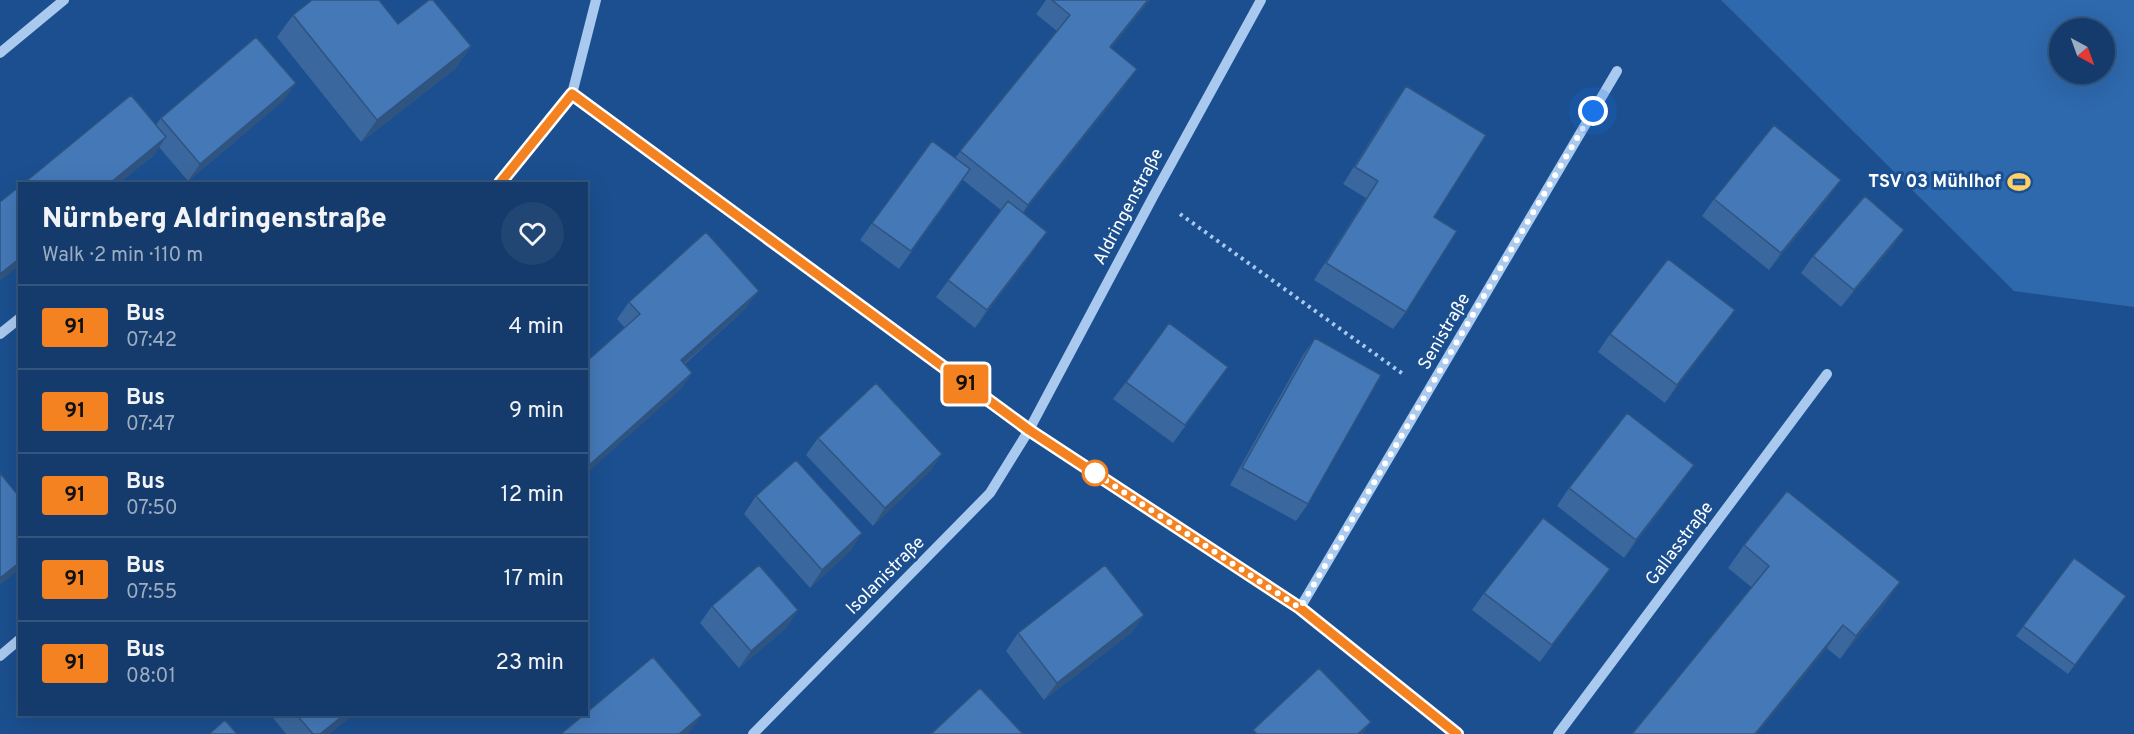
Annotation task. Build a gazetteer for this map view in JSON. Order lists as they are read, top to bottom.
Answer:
{
  "streets": {
    "street": [
      "Aldringenstraße",
      "Senistraße",
      "Gallasstraße",
      "Isolanistraße"
    ]
  },
  "crossings": [
    ["Aldringenstraße", "Isolanistraße"]
  ],
  "places": {
    "sports": ["TSV 03 Mühlhof"]
  },
  "lines": ["bus line 91"],
  "north": "bottom right",
  "page": {
    "on_map": "91",
    "heading": ["Nürnberg Aldringenstraße", "Walk · 2 min · 110 m"],
    "list": [
      {
        "mark": "91",
        "name": "Bus",
        "note": "07:42",
        "value": "4 min"
      },
      {
        "mark": "91",
        "name": "Bus",
        "note": "07:47",
        "value": "9 min"
      },
      {
        "mark": "91",
        "name": "Bus",
        "note": "07:50",
        "value": "12 min"
      },
      {
        "mark": "91",
        "name": "Bus",
        "note": "07:55",
        "value": "17 min"
      },
      {
        "mark": "91",
        "name": "Bus",
        "note": "08:01",
        "value": "23 min"
      }
    ]
  }
}
